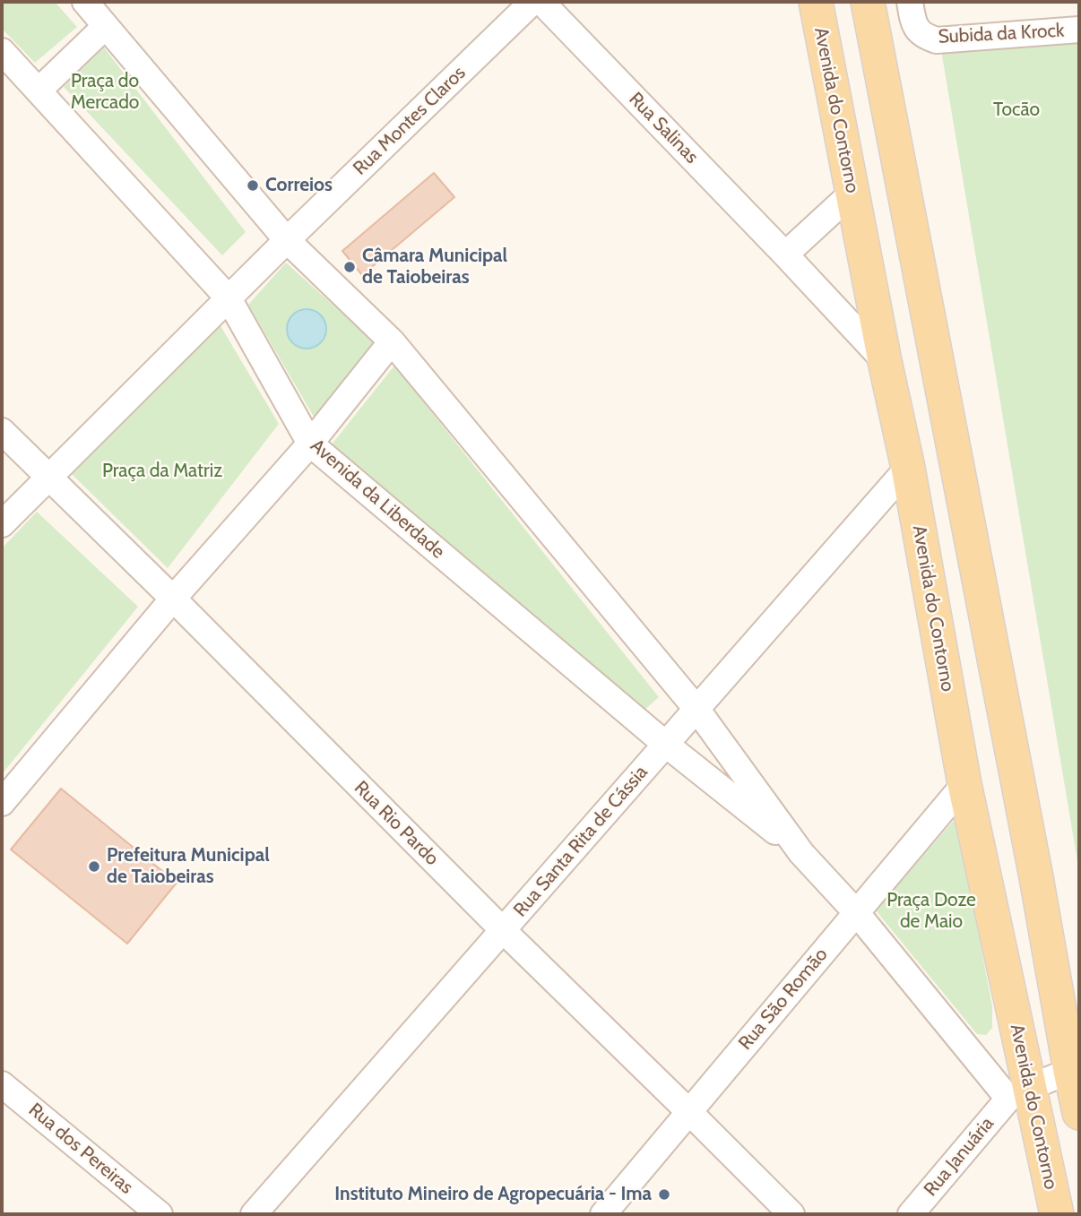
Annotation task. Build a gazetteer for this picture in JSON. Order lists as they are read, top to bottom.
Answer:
{
  "streets": {
    "main road": ["Avenida do Contorno"],
    "street": [
      "Subida da Krock",
      "Rua Montes Claros",
      "Rua Salinas",
      "Avenida da Liberdade",
      "Rua Rio Pardo",
      "Rua Santa Rita de Cássia",
      "Rua São Romão",
      "Rua dos Pereiras",
      "Rua Januária"
    ]
  },
  "crossings": [
    ["Avenida do Contorno", "Rua Salinas"],
    ["Avenida do Contorno", "Rua Santa Rita de Cássia"],
    ["Avenida do Contorno", "Rua São Romão"],
    ["Avenida do Contorno", "Rua Januária"],
    ["Rua Montes Claros", "Avenida da Liberdade"],
    ["Avenida da Liberdade", "Rua Santa Rita de Cássia"],
    ["Avenida da Liberdade", "Rua São Romão"],
    ["Rua Rio Pardo", "Rua Santa Rita de Cássia"],
    ["Rua Rio Pardo", "Rua São Romão"]
  ],
  "parks": [
    "Praça do Mercado",
    "Tocão",
    "Praça da Matriz",
    "Praça Doze de Maio"
  ],
  "places": [
    "Correios",
    "Câmara Municipal de Taiobeiras",
    "Prefeitura Municipal de Taiobeiras",
    "Instituto Mineiro de Agropecuária - Ima"
  ]
}
